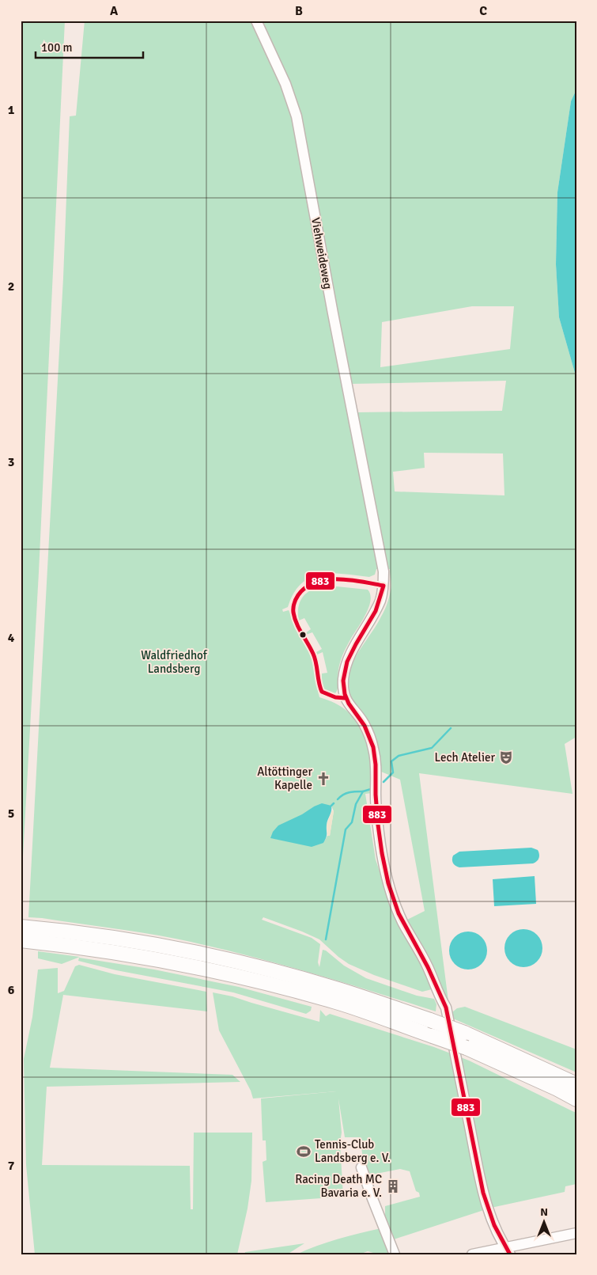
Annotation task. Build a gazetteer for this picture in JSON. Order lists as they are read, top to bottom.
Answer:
{
  "streets": {
    "street": ["Viehweideweg"]
  },
  "parks": ["Waldfriedhof Landsberg"],
  "places": {
    "theatre": ["Lech Atelier"],
    "church": ["Altöttinger Kapelle"],
    "sports": ["Tennis-Club Landsberg e. V."],
    "building": ["Racing Death MC Bavaria e. V."]
  },
  "lines": ["transit line 883"],
  "scale_bar": "100 m",
  "north": "top",
  "grid": {
    "columns": ["A", "B", "C"],
    "rows": [
      "1",
      "2",
      "3",
      "4",
      "5",
      "6",
      "7"
    ]
  }
}
